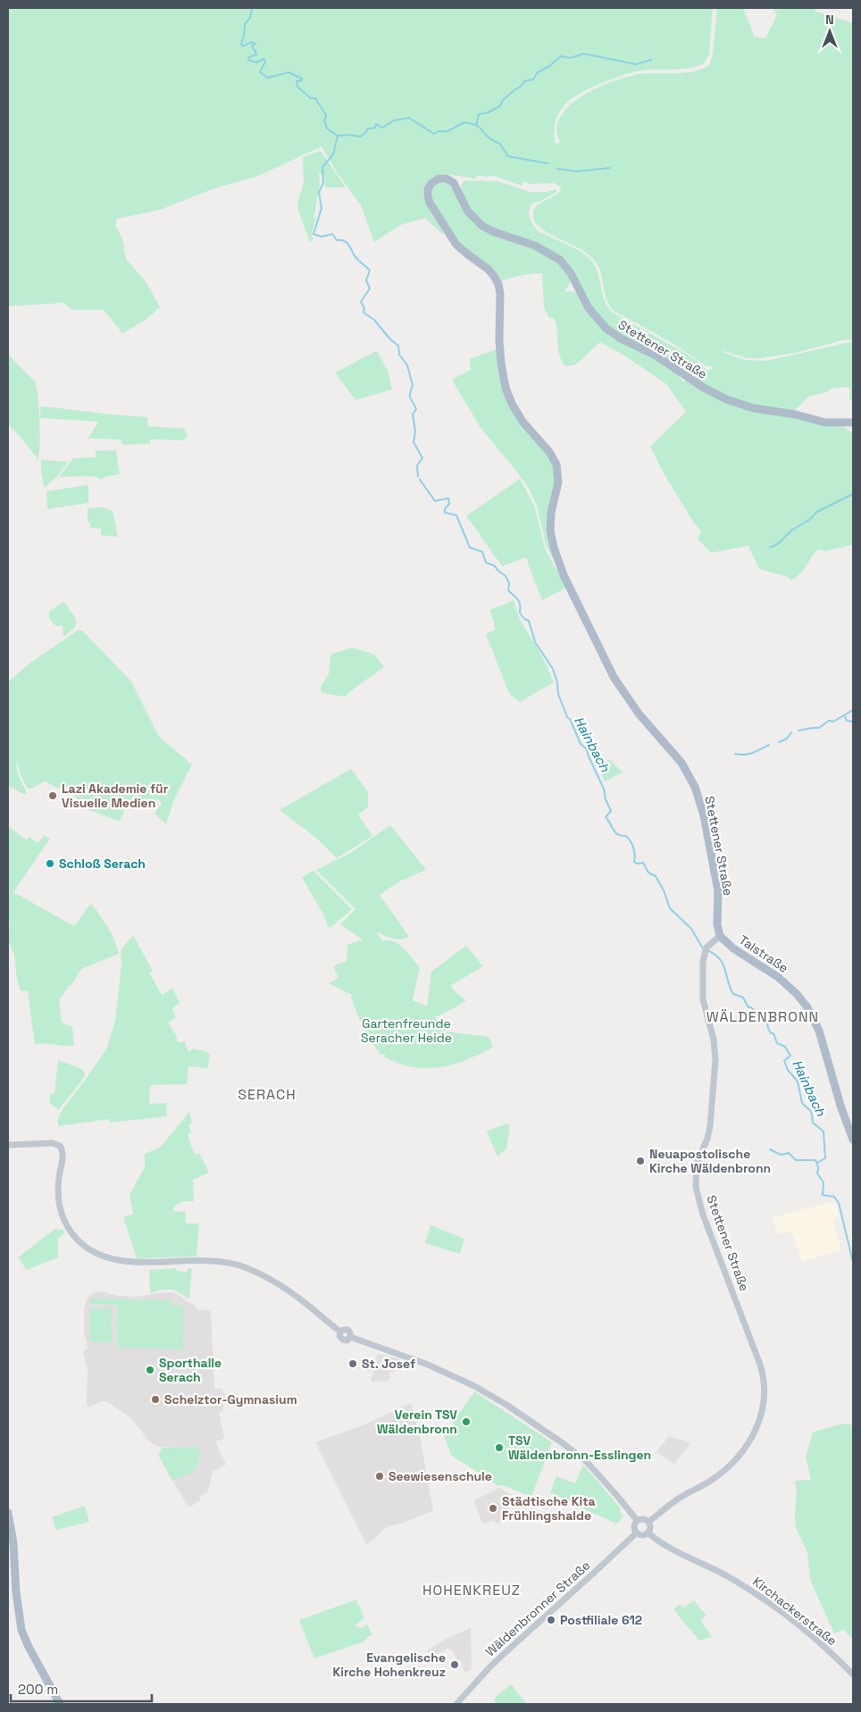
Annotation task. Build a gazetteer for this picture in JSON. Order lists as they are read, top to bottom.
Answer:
{
  "streets": {
    "main road": ["Stettener Straße", "Talstraße"],
    "street": ["Wäldenbronner Straße", "Kirchackerstraße"]
  },
  "crossings": [
    ["Stettener Straße", "Talstraße"],
    ["Stettener Straße", "Wäldenbronner Straße"],
    ["Stettener Straße", "Kirchackerstraße"],
    ["Wäldenbronner Straße", "Kirchackerstraße"]
  ],
  "districts": ["WÄLDENBRONN", "SERACH", "HOHENKREUZ"],
  "water": ["Hainbach"],
  "parks": ["Gartenfreunde Seracher Heide"],
  "places": [
    "Lazi Akademie für Visuelle Medien",
    "Schloß Serach",
    "Neuapostolische Kirche Wäldenbronn",
    "St. Josef",
    "Sporthalle Serach",
    "Schelztor-Gymnasium",
    "Verein TSV Wäldenbronn",
    "TSV Wäldenbronn-Esslingen",
    "Seewiesenschule",
    "Städtische Kita Frühlingshalde",
    "Postfiliale 612",
    "Evangelische Kirche Hohenkreuz"
  ],
  "scale_bar": "200 m",
  "north": "top"
}
